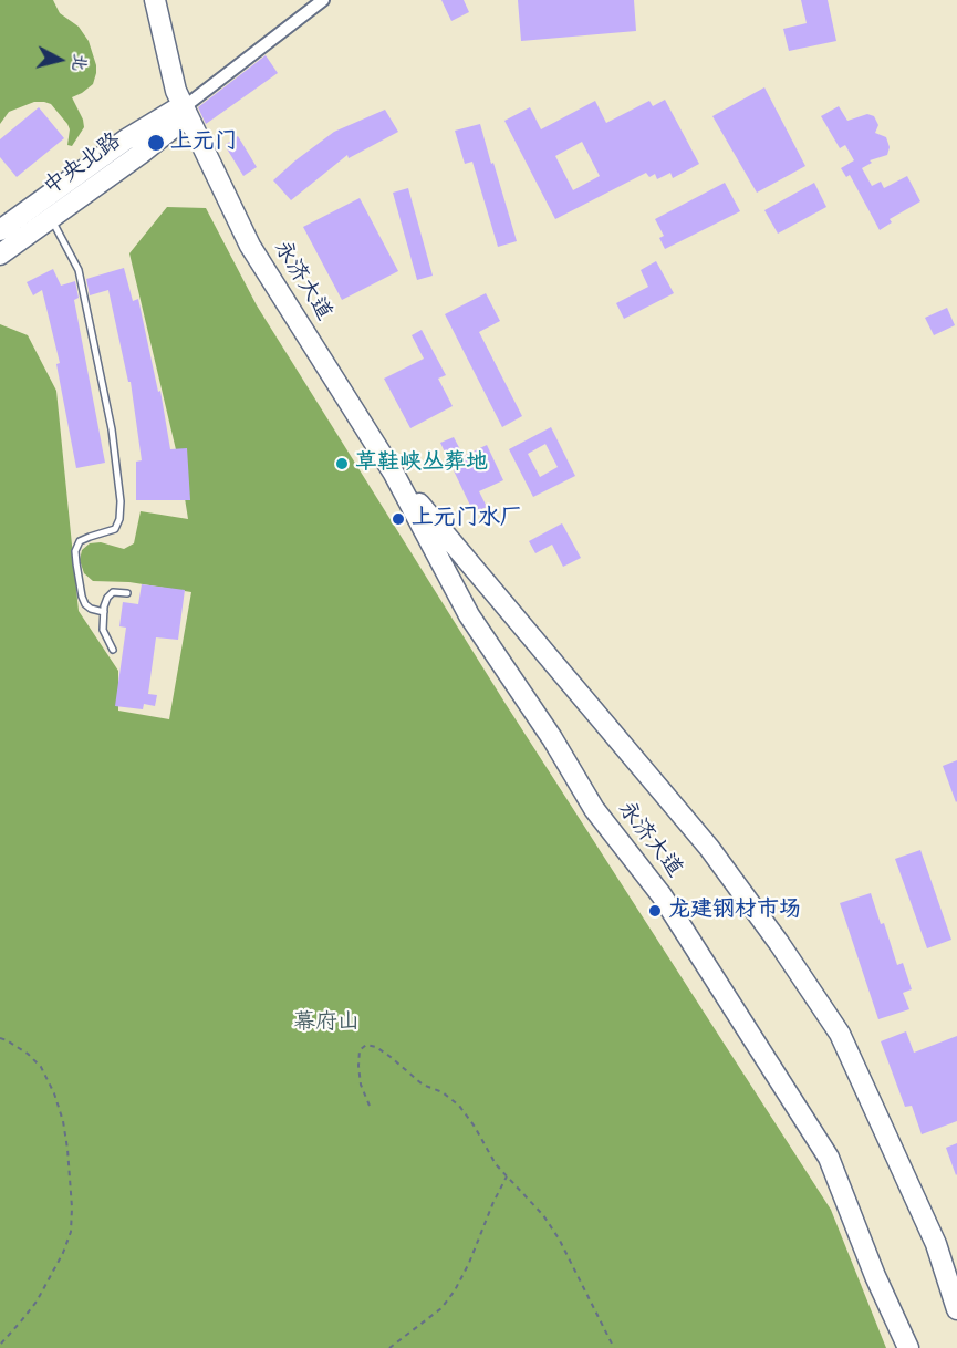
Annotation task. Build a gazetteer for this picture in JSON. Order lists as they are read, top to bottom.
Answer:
{
  "streets": {
    "main road": ["中央北路", "永济大道"]
  },
  "crossings": [
    ["中央北路", "永济大道"]
  ],
  "parks": ["幕府山"],
  "places": [
    "上元门",
    "草鞋峡丛葬地",
    "上元门水厂",
    "龙建钢材市场"
  ],
  "north": "right"
}
